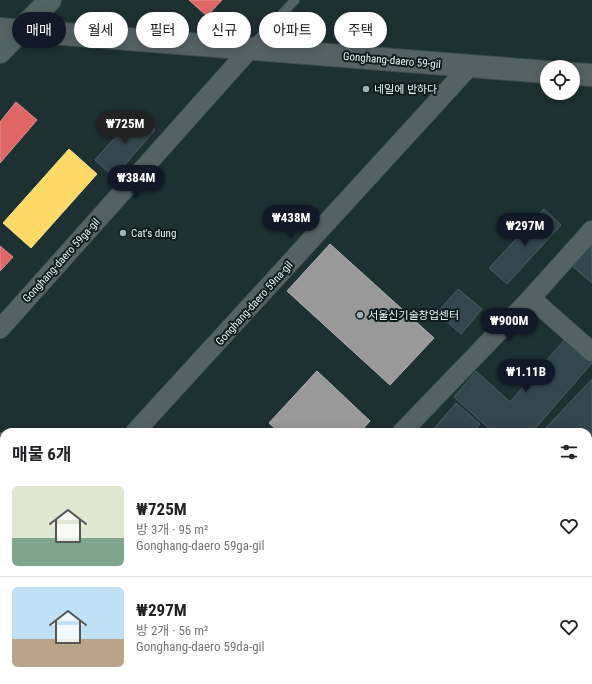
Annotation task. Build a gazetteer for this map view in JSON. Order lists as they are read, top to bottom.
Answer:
{
  "streets": {
    "main road": ["Gonghang-daero 59-gil"],
    "street": ["Gonghang-daero 59ga-gil", "Gonghang-daero 59na-gil"]
  },
  "crossings": [
    ["Gonghang-daero 59-gil", "Gonghang-daero 59ga-gil"],
    ["Gonghang-daero 59-gil", "Gonghang-daero 59na-gil"]
  ],
  "places": ["네일에 반하다", "Cat's dung", "서울신기술창업센터"],
  "page": {
    "chip": [
      "매매",
      "월세",
      "필터",
      "신규",
      "아파트",
      "주택"
    ],
    "price": [
      "₩725M",
      "₩384M",
      "₩438M",
      "₩297M",
      "₩900M",
      "₩1.11B"
    ],
    "heading": "매물 6개",
    "list": [
      {
        "name": "₩725M",
        "note": "방 3개 · 95 m² · Gonghang-daero 59ga-gil"
      },
      {
        "name": "₩297M",
        "note": "방 2개 · 56 m² · Gonghang-daero 59da-gil"
      }
    ]
  }
}
